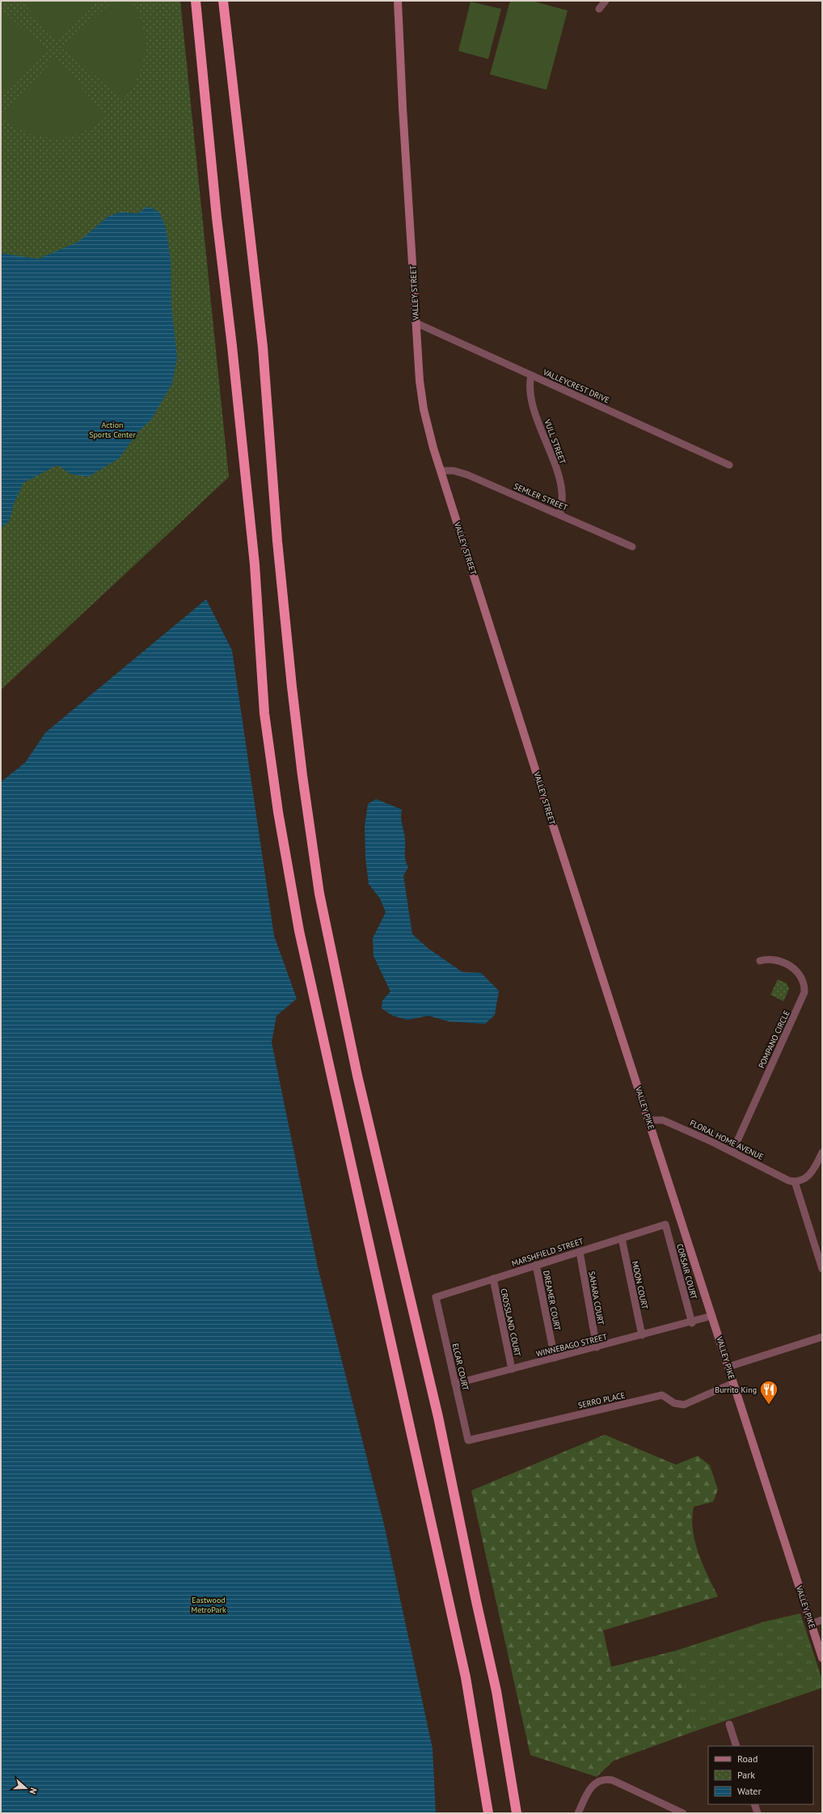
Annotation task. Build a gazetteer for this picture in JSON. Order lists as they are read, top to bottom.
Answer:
{
  "streets": {
    "street": [
      "VALLEY STREET",
      "VALLEYCREST DRIVE",
      "VULL STREET",
      "SEMLER STREET",
      "POMPANO CIRCLE",
      "VALLEY PIKE",
      "FLORAL HOME AVENUE",
      "MARSHFIELD STREET",
      "CORSAIR COURT",
      "MOON COURT",
      "SAHARA COURT",
      "DREAMER COURT",
      "CROSSLAND COURT",
      "WINNEBAGO STREET",
      "ELCAR COURT",
      "SERRO PLACE"
    ]
  },
  "crossings": [
    ["VALLEY STREET", "VALLEYCREST DRIVE"],
    ["VALLEY STREET", "SEMLER STREET"],
    ["VALLEY STREET", "VALLEY PIKE"],
    ["VALLEYCREST DRIVE", "VULL STREET"],
    ["VULL STREET", "SEMLER STREET"],
    ["POMPANO CIRCLE", "FLORAL HOME AVENUE"],
    ["VALLEY PIKE", "FLORAL HOME AVENUE"],
    ["VALLEY PIKE", "WINNEBAGO STREET"],
    ["VALLEY PIKE", "SERRO PLACE"],
    ["MARSHFIELD STREET", "CORSAIR COURT"],
    ["MARSHFIELD STREET", "MOON COURT"],
    ["MARSHFIELD STREET", "SAHARA COURT"],
    ["MARSHFIELD STREET", "DREAMER COURT"],
    ["MARSHFIELD STREET", "CROSSLAND COURT"],
    ["MARSHFIELD STREET", "ELCAR COURT"],
    ["CORSAIR COURT", "WINNEBAGO STREET"],
    ["MOON COURT", "WINNEBAGO STREET"],
    ["SAHARA COURT", "WINNEBAGO STREET"],
    ["DREAMER COURT", "WINNEBAGO STREET"],
    ["CROSSLAND COURT", "WINNEBAGO STREET"],
    ["WINNEBAGO STREET", "ELCAR COURT"],
    ["ELCAR COURT", "SERRO PLACE"]
  ],
  "parks": ["Action Sports Center", "Eastwood MetroPark"],
  "places": {
    "restaurant": ["Burrito King"]
  },
  "legend": ["Road", "Park", "Water"],
  "north": "right"
}
